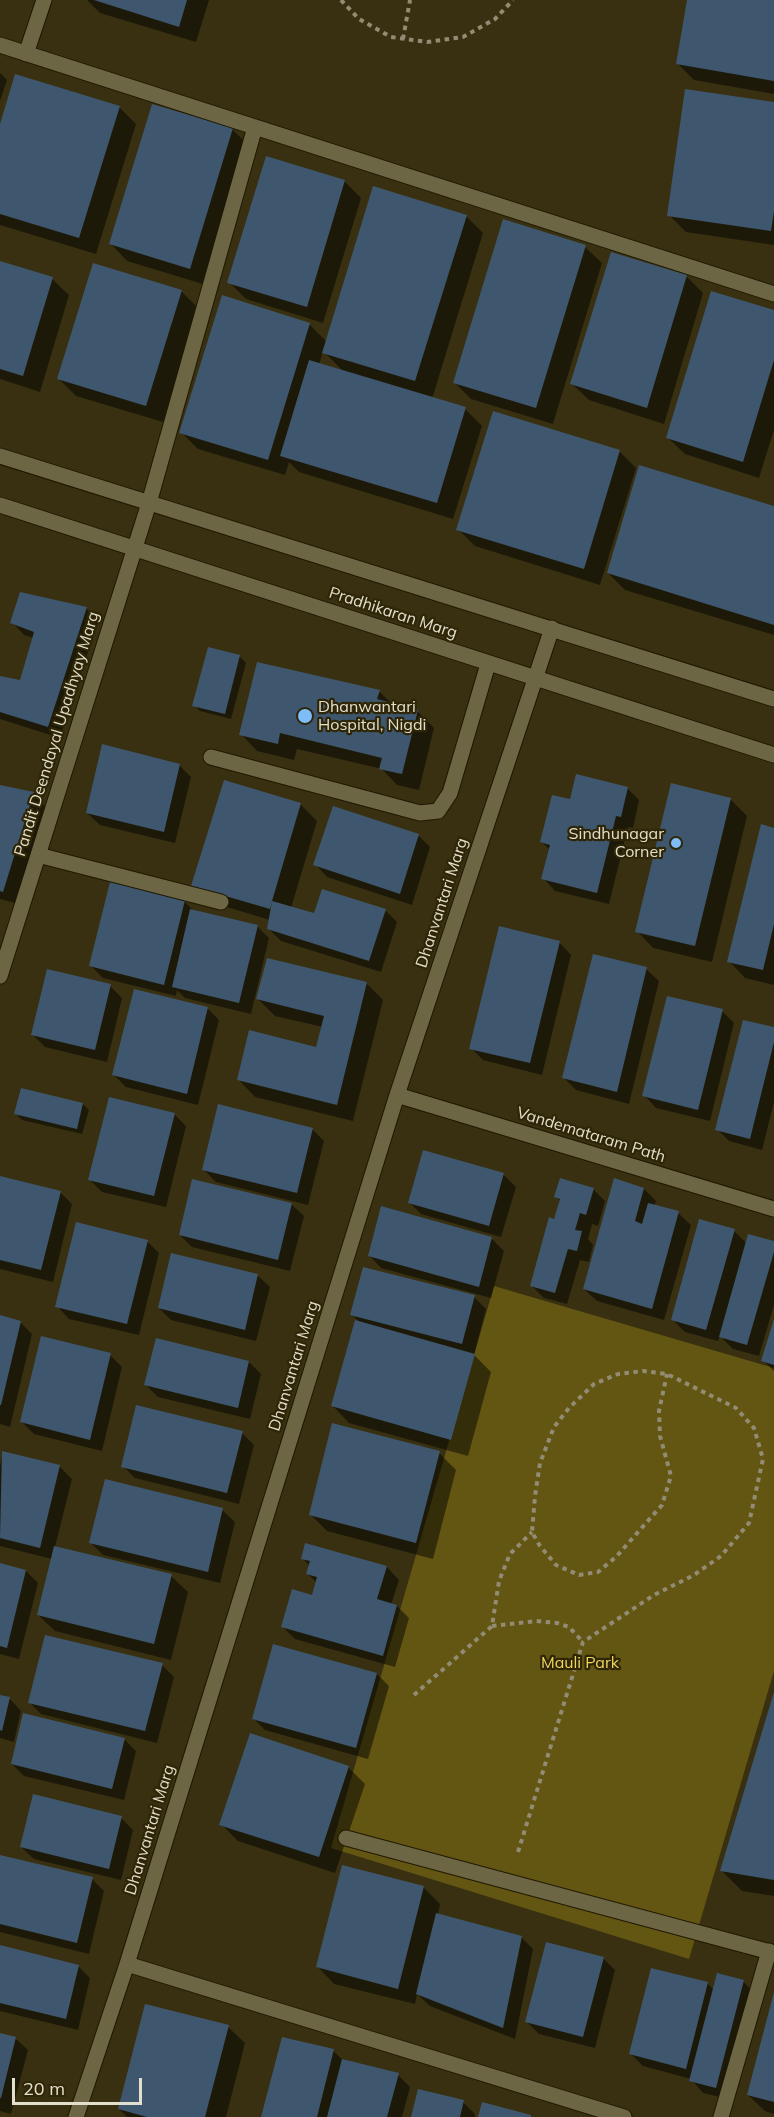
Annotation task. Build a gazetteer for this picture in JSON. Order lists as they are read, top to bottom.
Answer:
{
  "streets": {
    "street": [
      "Pradhikaran Marg",
      "Pandit Deendayal Upadhyay Marg",
      "Dhanvantari Marg",
      "Vandemataram Path"
    ]
  },
  "crossings": [
    ["Pradhikaran Marg", "Pandit Deendayal Upadhyay Marg"],
    ["Pradhikaran Marg", "Dhanvantari Marg"],
    ["Dhanvantari Marg", "Vandemataram Path"]
  ],
  "parks": ["Mauli Park"],
  "places": ["Dhanwantari Hospital, Nigdi", "Sindhunagar Corner"],
  "scale_bar": "20 m"
}
